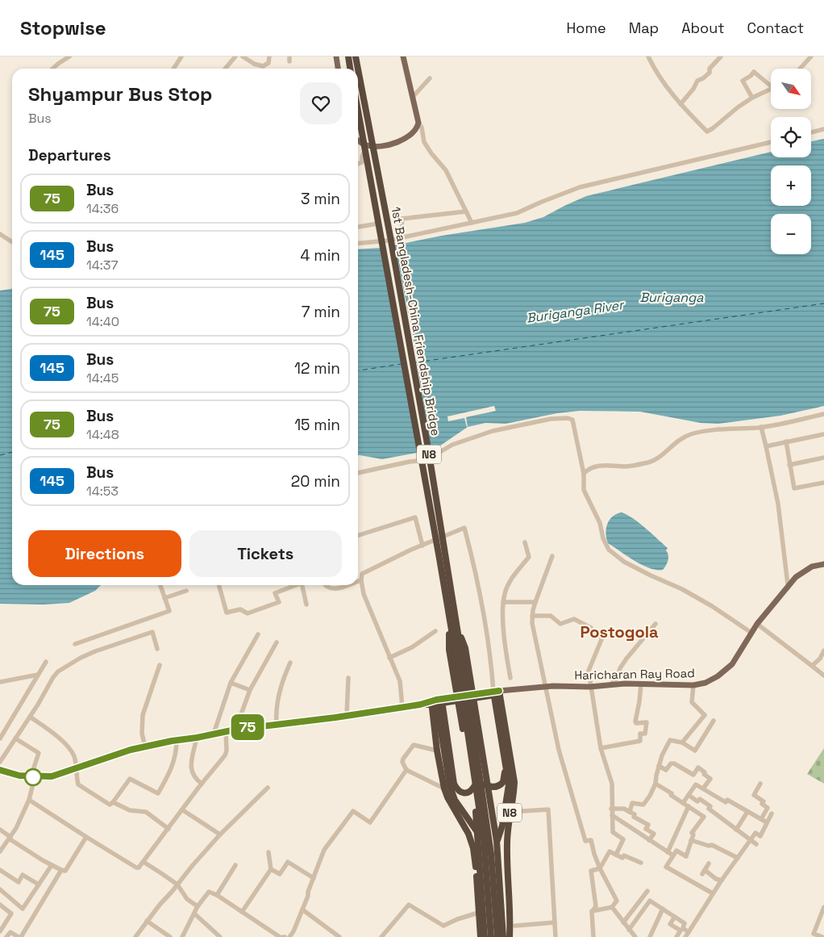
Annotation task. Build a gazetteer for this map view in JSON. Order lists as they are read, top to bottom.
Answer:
{
  "streets": {
    "highway": ["1st Bangladesh-China Friendship Bridge", "N8"],
    "main road": ["Haricharan Ray Road"]
  },
  "crossings": [
    ["1st Bangladesh-China Friendship Bridge", "N8"],
    ["N8", "Haricharan Ray Road"]
  ],
  "districts": ["Postogola"],
  "water": ["Buriganga", "Buriganga River"],
  "lines": ["bus line 75"],
  "north": "bottom right",
  "page": {
    "header": "Stopwise",
    "nav": [
      "Home",
      "Map",
      "About",
      "Contact"
    ],
    "on_map": "75",
    "map_buttons": ["+", "−"],
    "heading": [
      ["Shyampur Bus Stop", "Bus"],
      "Departures"
    ],
    "list": [
      {
        "mark": "75",
        "name": "Bus",
        "note": "14:36",
        "value": "3 min"
      },
      {
        "mark": "145",
        "name": "Bus",
        "note": "14:37",
        "value": "4 min"
      },
      {
        "mark": "75",
        "name": "Bus",
        "note": "14:40",
        "value": "7 min"
      },
      {
        "mark": "145",
        "name": "Bus",
        "note": "14:45",
        "value": "12 min"
      },
      {
        "mark": "75",
        "name": "Bus",
        "note": "14:48",
        "value": "15 min"
      },
      {
        "mark": "145",
        "name": "Bus",
        "note": "14:53",
        "value": "20 min"
      }
    ],
    "buttons": ["Directions", "Tickets"]
  }
}
